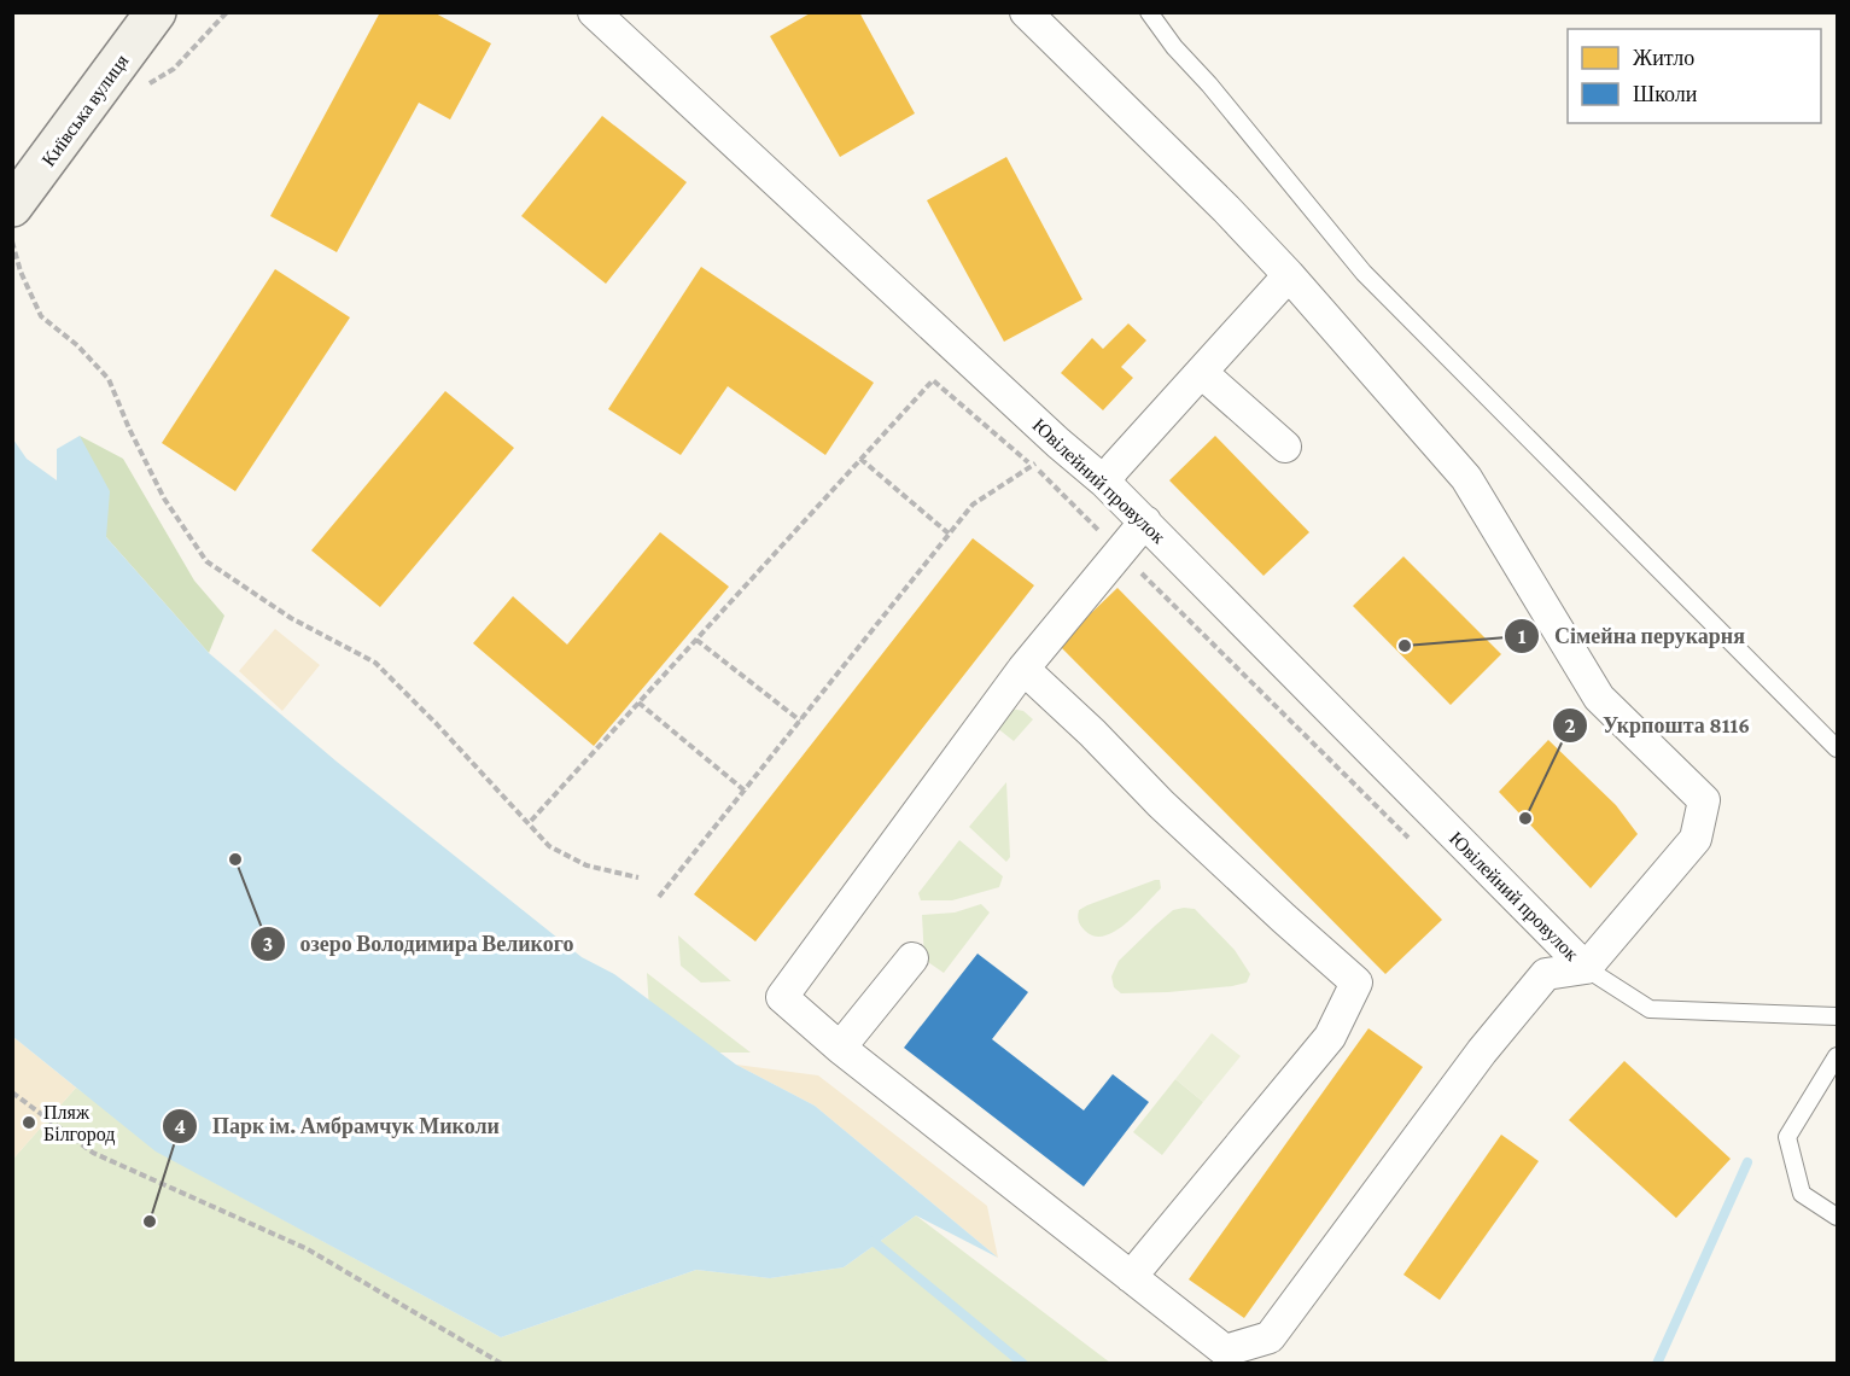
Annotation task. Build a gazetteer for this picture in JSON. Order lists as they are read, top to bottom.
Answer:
{
  "streets": {
    "main road": ["Київська вулиця"],
    "street": ["Ювілейний провулок"]
  },
  "places": [
    "Сімейна перукарня",
    "Укрпошта 8116",
    "озеро Володимира Великого",
    "Пляж Білгород",
    "Парк ім. Амбрамчук Миколи"
  ],
  "legend": ["Житло", "Школи"]
}
